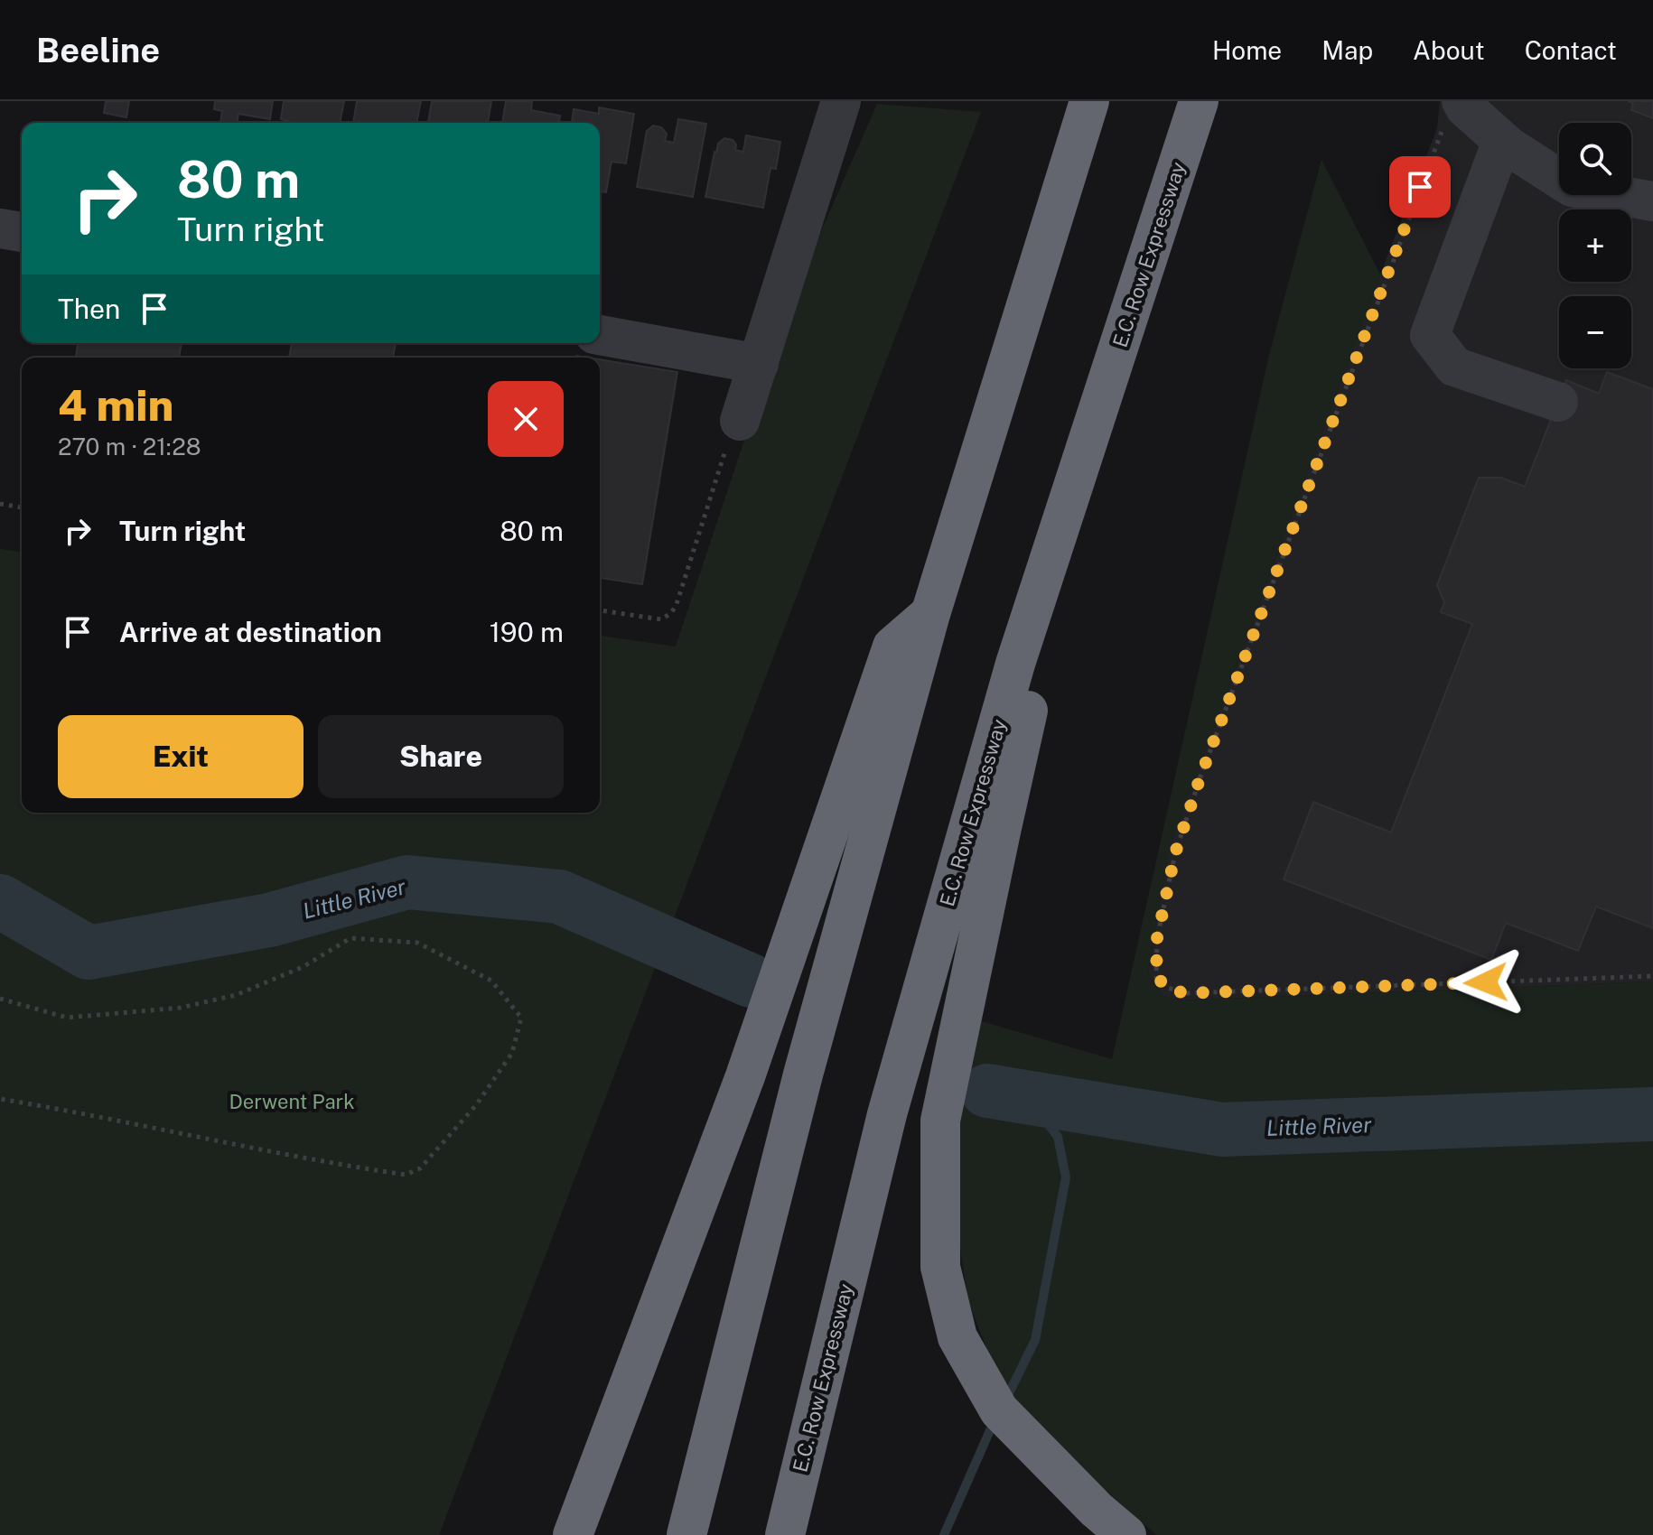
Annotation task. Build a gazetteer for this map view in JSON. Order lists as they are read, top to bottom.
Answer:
{
  "streets": {
    "highway": ["E.C. Row Expressway"]
  },
  "water": ["Little River"],
  "parks": ["Derwent Park"],
  "page": {
    "header": "Beeline",
    "nav": [
      "Home",
      "Map",
      "About",
      "Contact"
    ],
    "map_buttons": ["+", "−"],
    "turn": ["80 m", "Turn right"],
    "then": "Then",
    "heading": ["4 min", "270 m · 21:28"],
    "list": [
      {
        "name": "Turn right",
        "value": "80 m"
      },
      {
        "name": "Arrive at destination",
        "value": "190 m"
      }
    ],
    "buttons": ["Exit", "Share"]
  }
}
